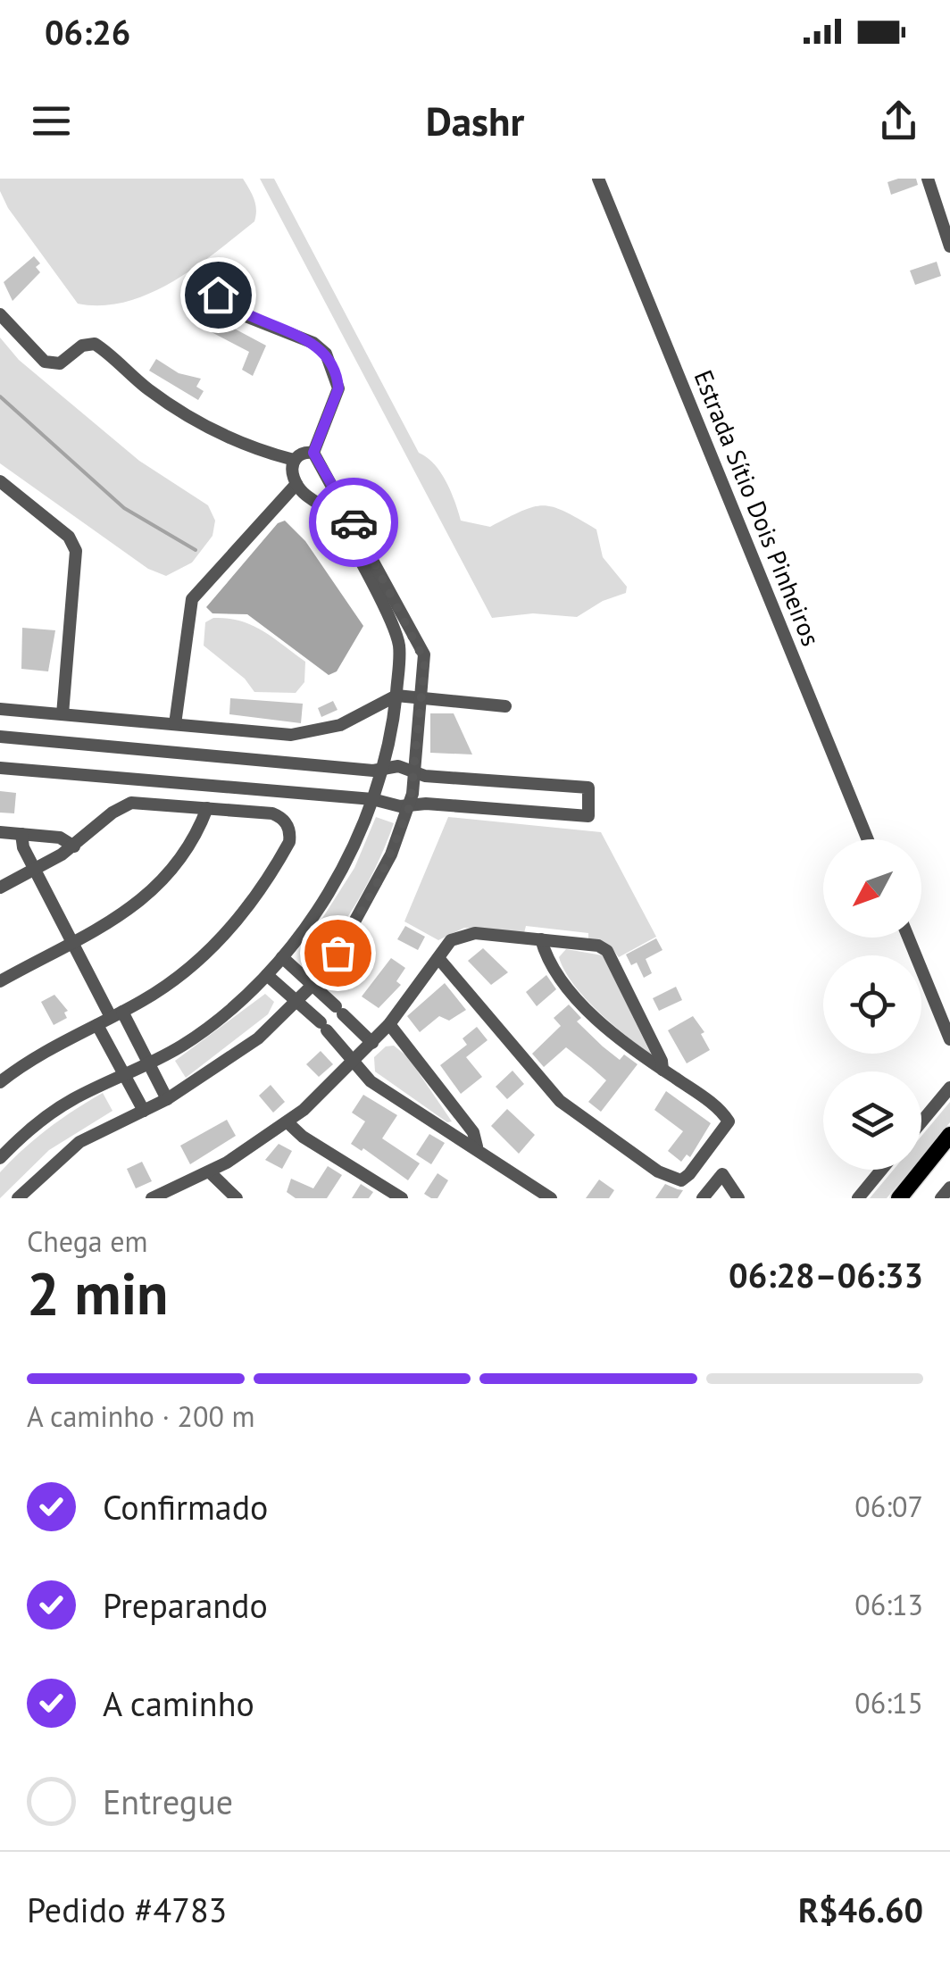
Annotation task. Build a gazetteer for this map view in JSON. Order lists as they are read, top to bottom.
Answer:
{
  "streets": {
    "street": ["Estrada Sítio Dois Pinheiros"]
  },
  "north": "bottom left",
  "page": {
    "status": "06:26",
    "header": "Dashr",
    "heading": ["2 min", "Chega em", "06:28–06:33"],
    "panel": ["Pedido #4783", "R$46.60"],
    "bar": "A caminho · 200 m",
    "list": [
      ["Confirmado", "06:07"],
      ["Preparando", "06:13"],
      ["A caminho", "06:15"],
      "Entregue"
    ]
  }
}
